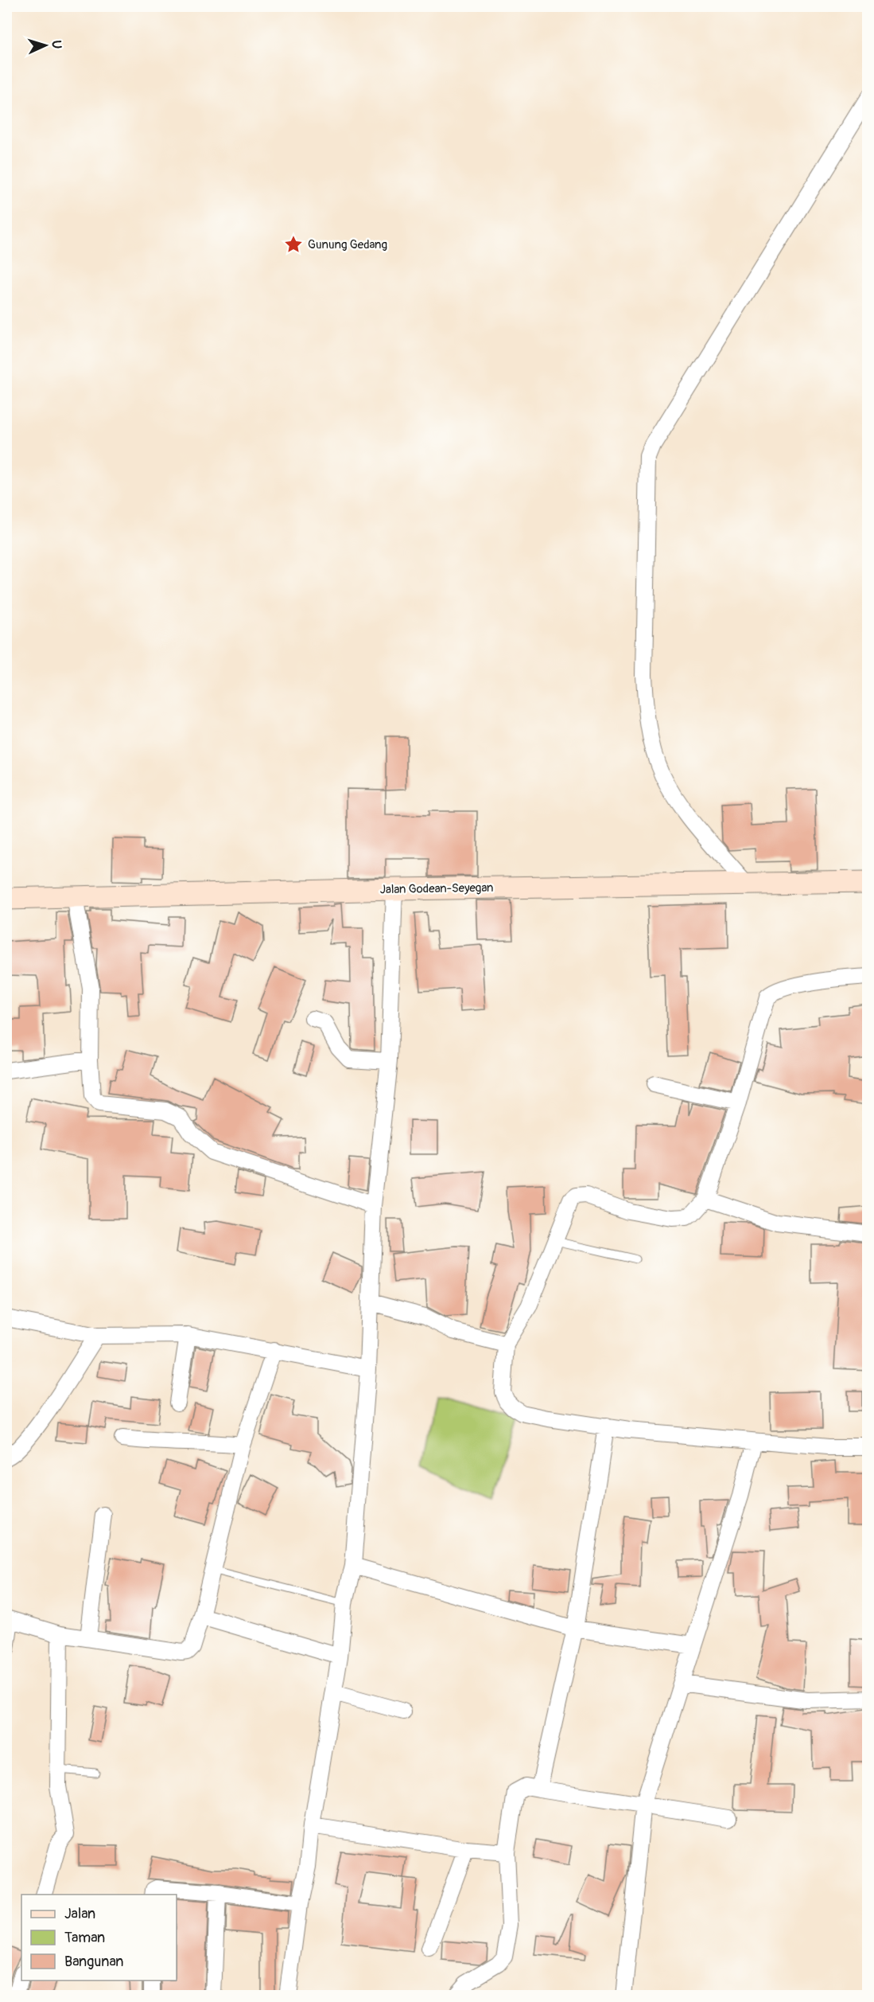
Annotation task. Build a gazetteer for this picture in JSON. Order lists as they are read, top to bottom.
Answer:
{
  "streets": {
    "main road": ["Jalan Godean-Seyegan"]
  },
  "places": {
    "place": ["Gunung Gedang"]
  },
  "legend": ["Jalan", "Taman", "Bangunan"],
  "north": "right"
}
